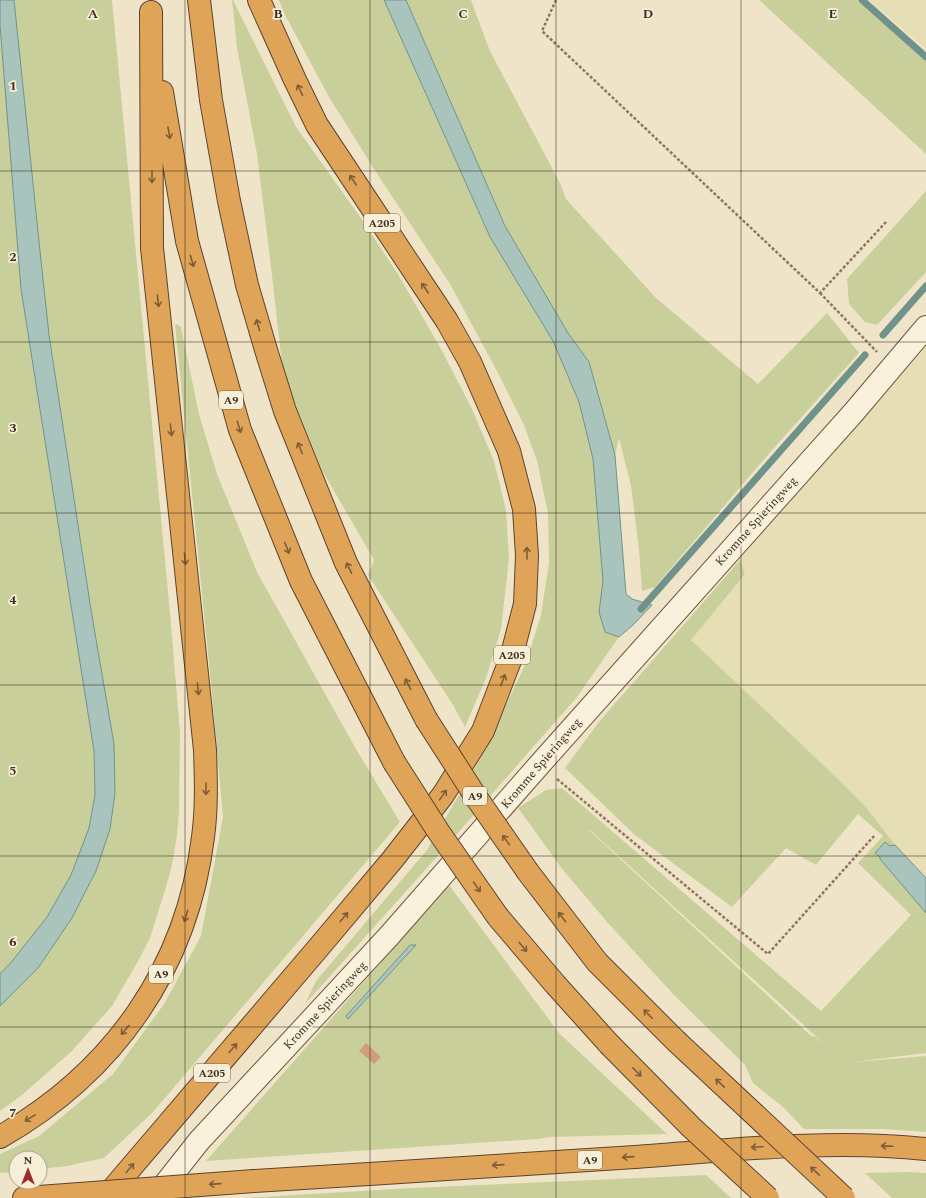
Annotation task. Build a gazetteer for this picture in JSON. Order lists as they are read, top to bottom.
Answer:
{
  "streets": {
    "highway": ["A205", "A9"],
    "street": ["Kromme Spieringweg"]
  },
  "north": "top",
  "grid": {
    "columns": [
      "A",
      "B",
      "C",
      "D",
      "E"
    ],
    "rows": [
      "1",
      "2",
      "3",
      "4",
      "5",
      "6",
      "7"
    ]
  }
}
